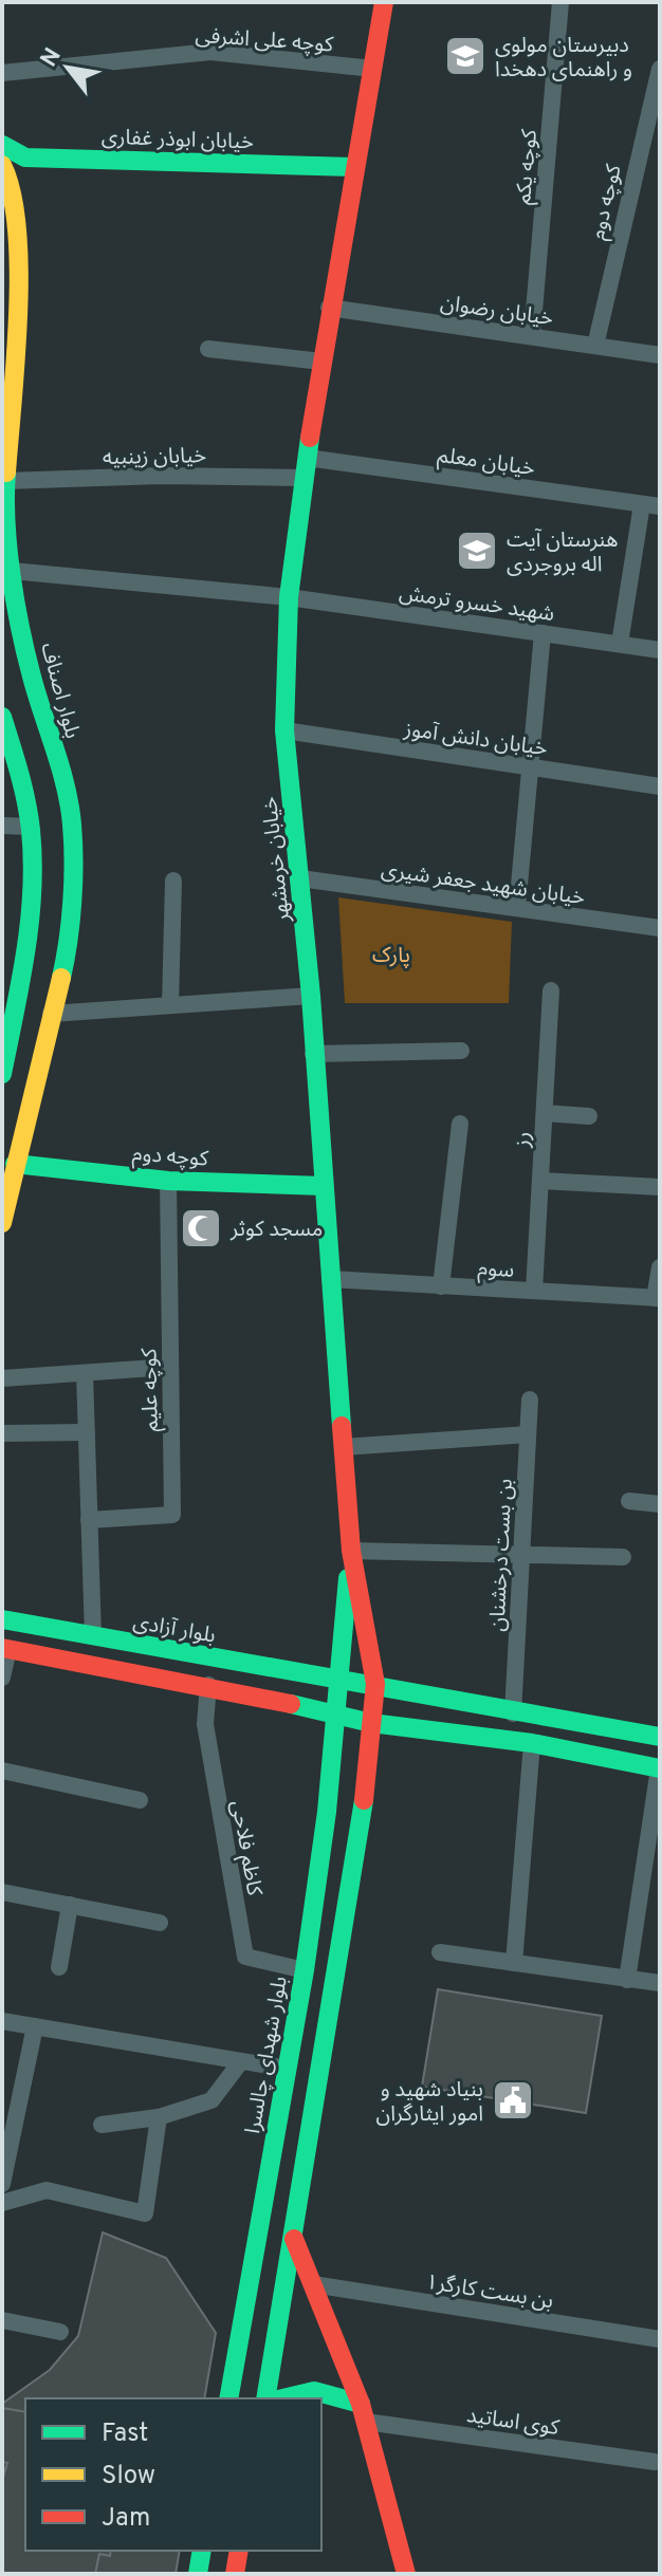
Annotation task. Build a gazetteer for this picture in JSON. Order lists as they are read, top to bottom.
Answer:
{
  "streets": {
    "main road": [
      "خیابان ابوذر غفاری",
      "کوچه دوم",
      "بلوار اصناف",
      "خیابان خرمشهر",
      "بلوار آزادی",
      "بلوار شهدای چالسرا"
    ],
    "street": [
      "کوچه علی اشرفی",
      "کوچه یکم",
      "خیابان رضوان",
      "خیابان زینبیه",
      "خیابان معلم",
      "شهید خسرو ترمش",
      "خیابان دانش آموز",
      "خیابان شهید جعفر شیری",
      "رز",
      "سوم",
      "کوچه علیم",
      "بن بست درخشنان",
      "کاظم فلاحی",
      "بن بست کارگر۱",
      "کوی اساتید"
    ]
  },
  "crossings": [
    ["کوچه علی اشرفی", "خیابان خرمشهر"],
    ["خیابان ابوذر غفاری", "خیابان خرمشهر"],
    ["کوچه یکم", "خیابان رضوان"],
    ["کوچه دوم", "خیابان رضوان"],
    ["کوچه دوم", "بلوار اصناف"],
    ["کوچه دوم", "خیابان خرمشهر"],
    ["کوچه دوم", "کوچه علیم"],
    ["خیابان رضوان", "خیابان خرمشهر"],
    ["خیابان زینبیه", "بلوار اصناف"],
    ["خیابان زینبیه", "خیابان خرمشهر"],
    ["خیابان معلم", "خیابان خرمشهر"],
    ["شهید خسرو ترمش", "بلوار اصناف"],
    ["شهید خسرو ترمش", "خیابان خرمشهر"],
    ["خیابان دانش آموز", "خیابان خرمشهر"],
    ["خیابان خرمشهر", "خیابان شهید جعفر شیری"],
    ["خیابان خرمشهر", "سوم"],
    ["خیابان خرمشهر", "بلوار آزادی"],
    ["خیابان خرمشهر", "بلوار شهدای چالسرا"],
    ["رز", "سوم"],
    ["کاظم فلاحی", "بلوار شهدای چالسرا"]
  ],
  "parks": ["پارک"],
  "places": {
    "school or university": ["دبیرستان مولوی و راهنمای دهخدا", "هنرستان آیت اله بروجردی"],
    "mosque": ["مسجد کوثر"],
    "public building": ["بنیاد شهید و امور ایثارگران"]
  },
  "legend": ["Fast", "Slow", "Jam"],
  "north": "top left"
}
